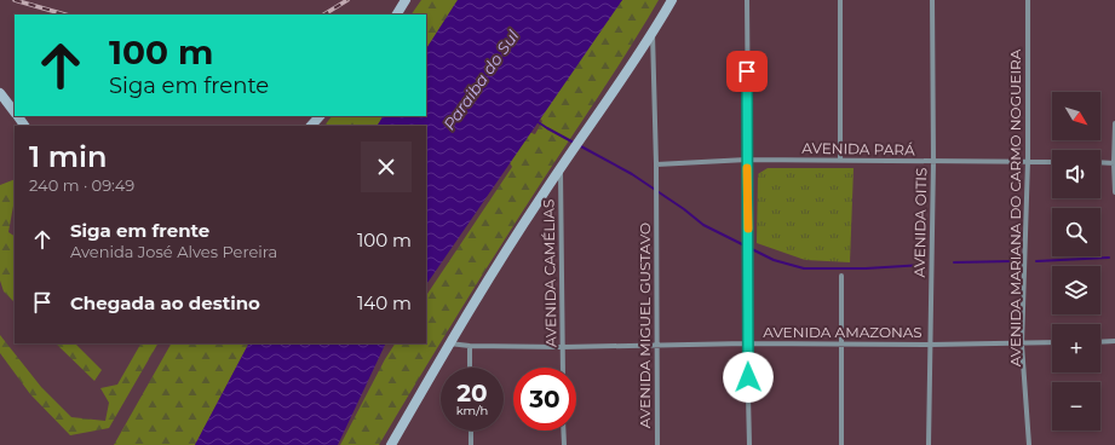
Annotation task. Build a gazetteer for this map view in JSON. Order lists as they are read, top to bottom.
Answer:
{
  "streets": {
    "street": [
      "AVENIDA PARÁ",
      "AVENIDA MARIANA DO CARMO NOGUEIRA",
      "AVENIDA OITIS",
      "AVENIDA CAMÉLIAS",
      "AVENIDA MIGUEL GUSTAVO",
      "AVENIDA AMAZONAS"
    ]
  },
  "crossings": [
    ["AVENIDA PARÁ", "AVENIDA MARIANA DO CARMO NOGUEIRA"],
    ["AVENIDA PARÁ", "AVENIDA OITIS"],
    ["AVENIDA PARÁ", "AVENIDA MIGUEL GUSTAVO"],
    ["AVENIDA MARIANA DO CARMO NOGUEIRA", "AVENIDA AMAZONAS"],
    ["AVENIDA OITIS", "AVENIDA AMAZONAS"],
    ["AVENIDA CAMÉLIAS", "AVENIDA AMAZONAS"],
    ["AVENIDA MIGUEL GUSTAVO", "AVENIDA AMAZONAS"]
  ],
  "water": ["Paraiba do Sul"],
  "north": "bottom right",
  "page": {
    "turn": ["100 m", "Siga em frente"],
    "map_buttons": ["+", "−"],
    "heading": ["1 min", "240 m · 09:49"],
    "list": [
      {
        "name": "Siga em frente",
        "note": "Avenida José Alves Pereira",
        "value": "100 m"
      },
      {
        "name": "Chegada ao destino",
        "value": "140 m"
      }
    ],
    "speed": "20 km/h",
    "limit": "30"
  }
}
